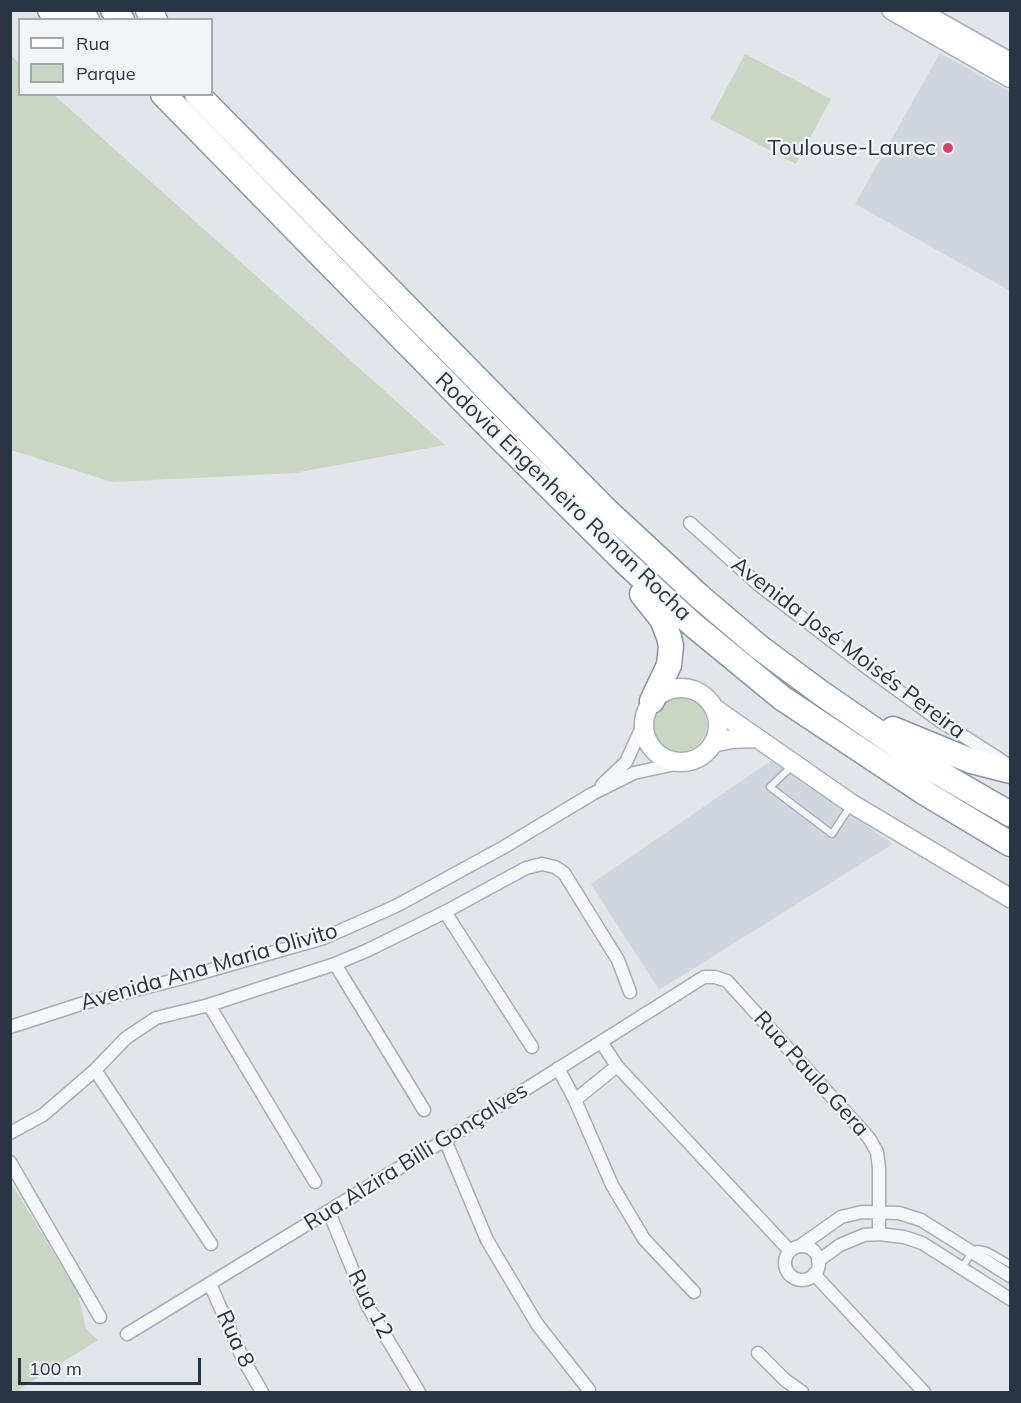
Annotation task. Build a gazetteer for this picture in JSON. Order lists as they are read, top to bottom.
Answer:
{
  "streets": {
    "highway": ["Rodovia Engenheiro Ronan Rocha"],
    "street": [
      "Avenida José Moisés Pereira",
      "Avenida Ana Maria Olivito",
      "Rua Paulo Gera",
      "Rua Alzira Billi Gonçalves",
      "Rua 12",
      "Rua 8"
    ]
  },
  "crossings": [
    ["Rua Paulo Gera", "Rua Alzira Billi Gonçalves"],
    ["Rua Alzira Billi Gonçalves", "Rua 12"],
    ["Rua Alzira Billi Gonçalves", "Rua 8"]
  ],
  "places": ["Toulouse-Laurec"],
  "legend": ["Rua", "Parque"],
  "scale_bar": "100 m"
}
